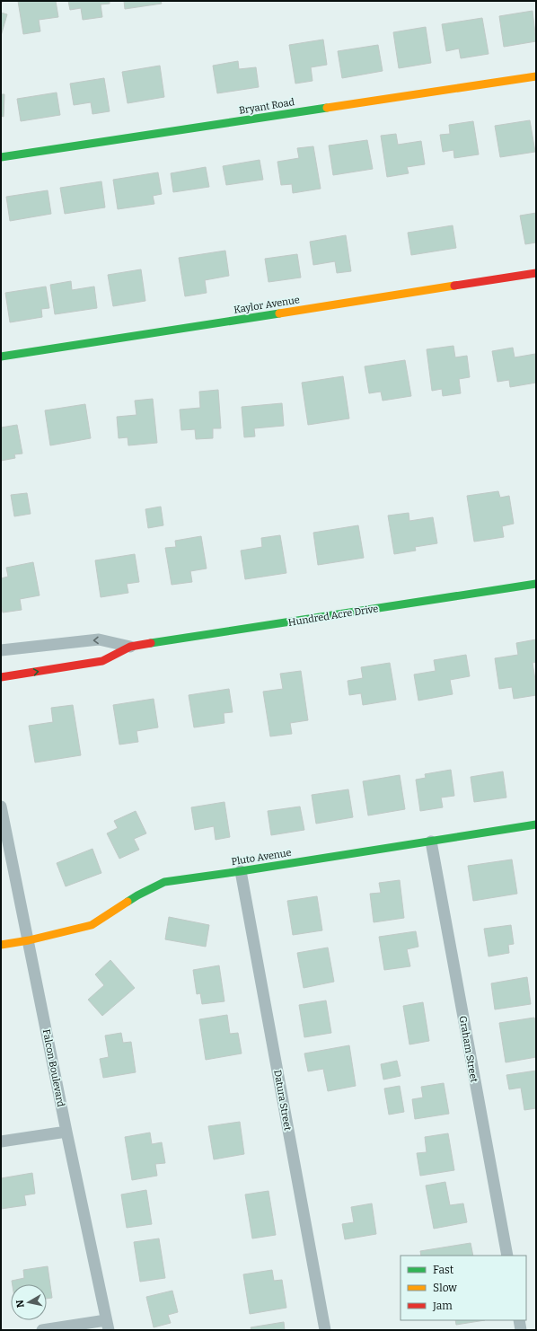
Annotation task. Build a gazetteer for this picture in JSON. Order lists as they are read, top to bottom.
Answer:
{
  "streets": {
    "street": [
      "Bryant Road",
      "Kaylor Avenue",
      "Hundred Acre Drive",
      "Pluto Avenue",
      "Graham Street",
      "Falcon Boulevard",
      "Datura Street"
    ]
  },
  "crossings": [
    ["Pluto Avenue", "Graham Street"],
    ["Pluto Avenue", "Falcon Boulevard"],
    ["Pluto Avenue", "Datura Street"]
  ],
  "legend": ["Fast", "Slow", "Jam"],
  "north": "left"
}
